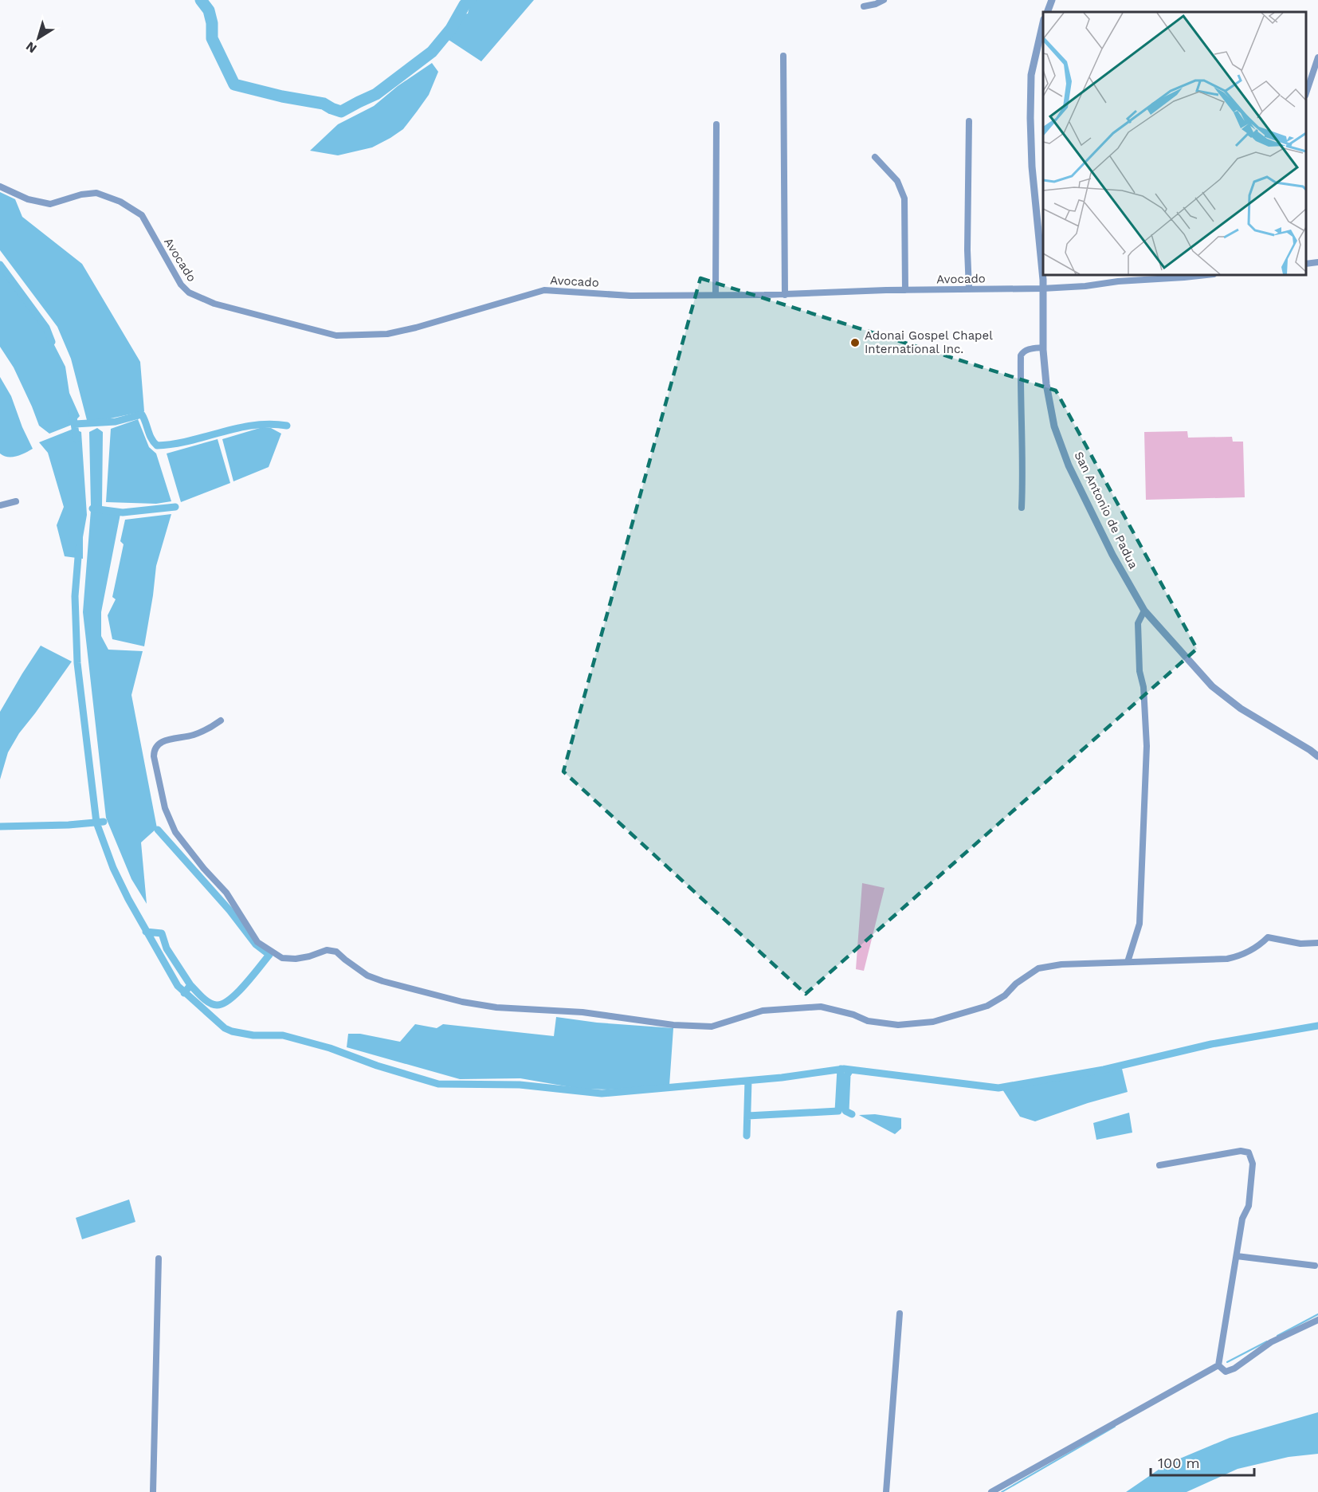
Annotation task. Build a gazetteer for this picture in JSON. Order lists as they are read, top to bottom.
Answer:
{
  "streets": {
    "street": ["Avocado", "San Antonio de Padua"]
  },
  "crossings": [
    ["Avocado", "San Antonio de Padua"]
  ],
  "places": ["Adonai Gospel Chapel International Inc."],
  "scale_bar": "100 m",
  "north": "bottom left"
}
